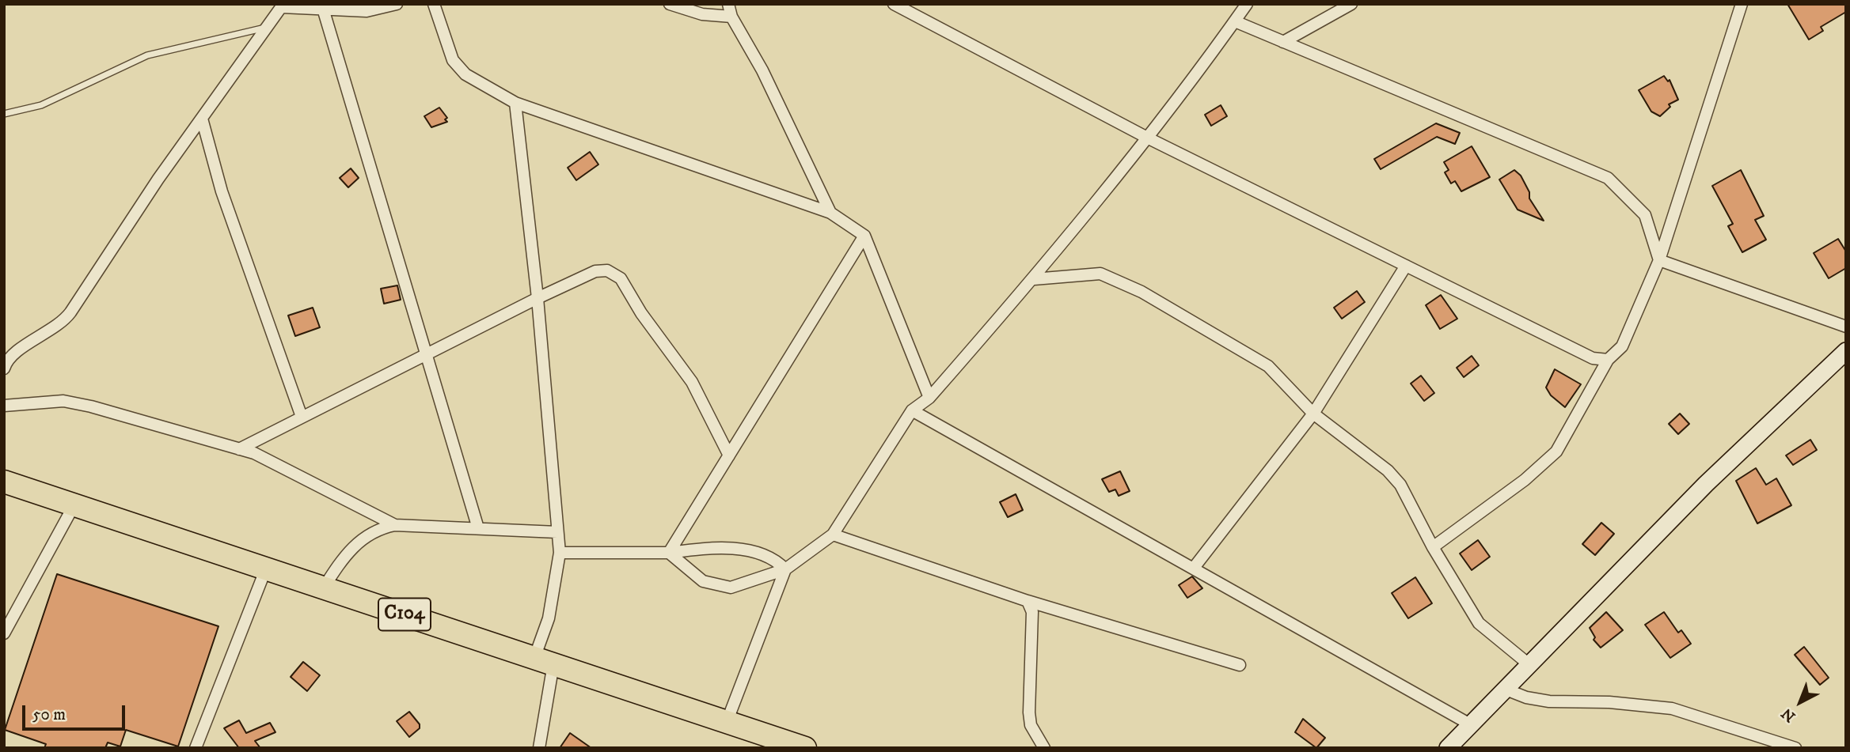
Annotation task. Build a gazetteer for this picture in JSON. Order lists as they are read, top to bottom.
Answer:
{
  "streets": {
    "highway": ["C104"]
  },
  "scale_bar": "50 m",
  "north": "bottom left"
}
